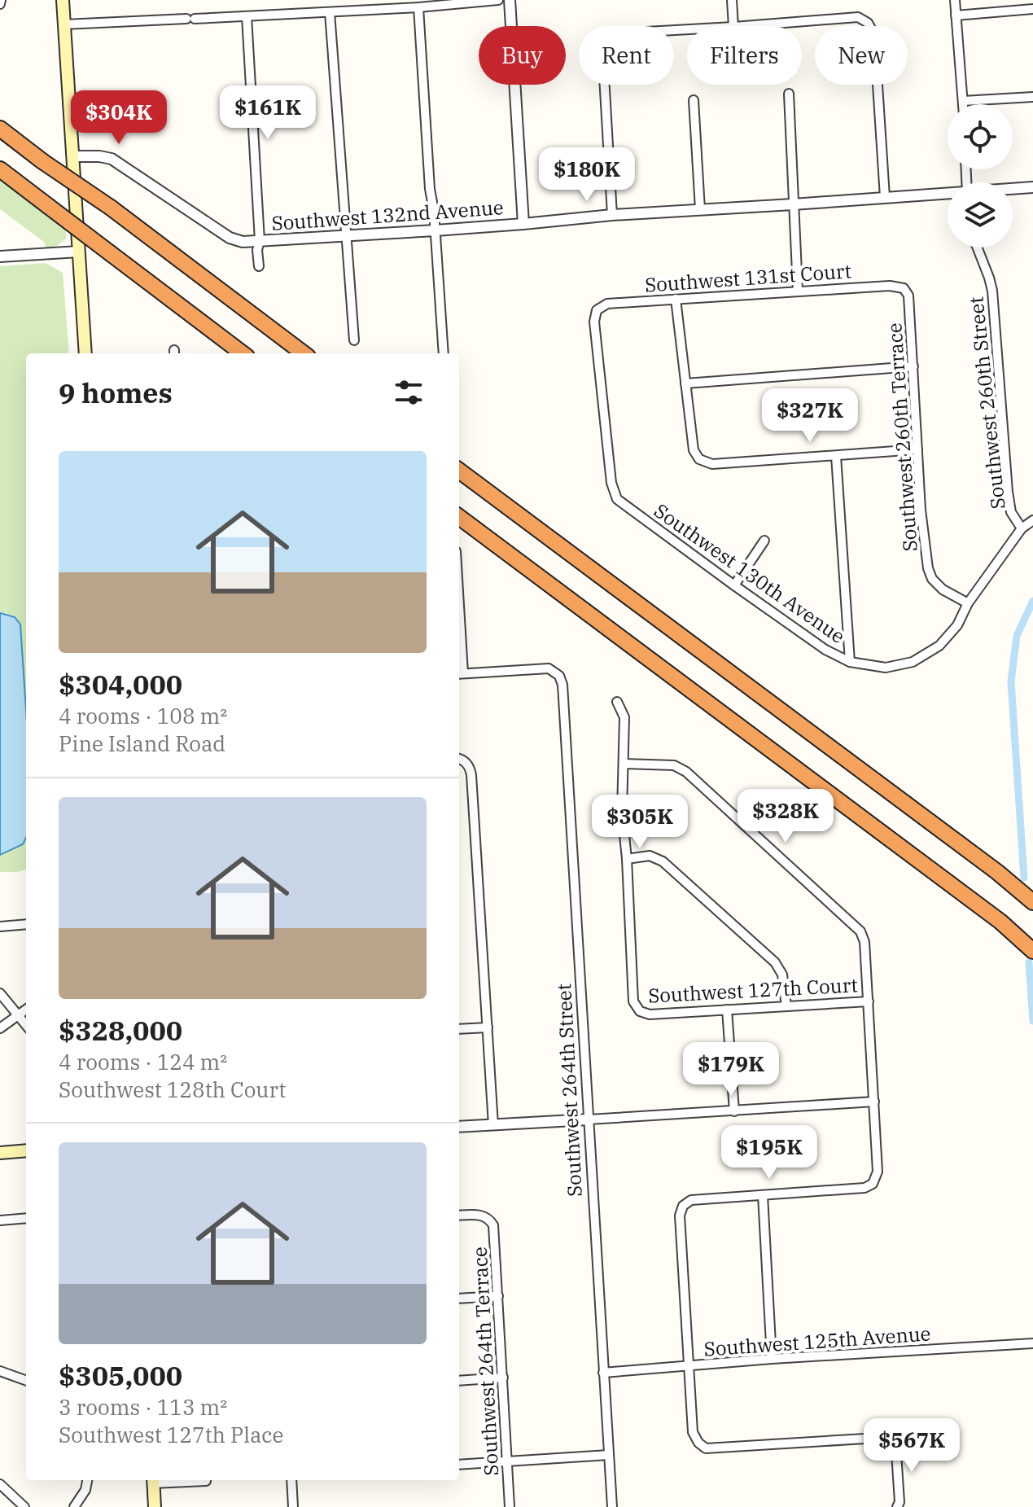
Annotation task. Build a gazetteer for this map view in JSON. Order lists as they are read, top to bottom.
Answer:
{
  "streets": {
    "street": [
      "Southwest 132nd Avenue",
      "Southwest 131st Court",
      "Southwest 260th Street",
      "Southwest 260th Terrace",
      "Southwest 130th Avenue",
      "Southwest 127th Court",
      "Southwest 264th Street",
      "Southwest 125th Avenue",
      "Southwest 264th Terrace"
    ]
  },
  "crossings": [
    ["Southwest 131st Court", "Southwest 260th Terrace"],
    ["Southwest 131st Court", "Southwest 130th Avenue"],
    ["Southwest 260th Street", "Southwest 130th Avenue"],
    ["Southwest 260th Terrace", "Southwest 130th Avenue"],
    ["Southwest 264th Street", "Southwest 125th Avenue"]
  ],
  "page": {
    "chip": [
      "Buy",
      "Rent",
      "Filters",
      "New"
    ],
    "price": [
      "$161K",
      "$304K",
      "$180K",
      "$327K",
      "$328K",
      "$305K",
      "$179K",
      "$195K",
      "$567K"
    ],
    "heading": "9 homes",
    "list": [
      {
        "name": "$304,000",
        "note": "4 rooms · 108 m² · Pine Island Road"
      },
      {
        "name": "$328,000",
        "note": "4 rooms · 124 m² · Southwest 128th Court"
      },
      {
        "name": "$305,000",
        "note": "3 rooms · 113 m² · Southwest 127th Place"
      }
    ]
  }
}
